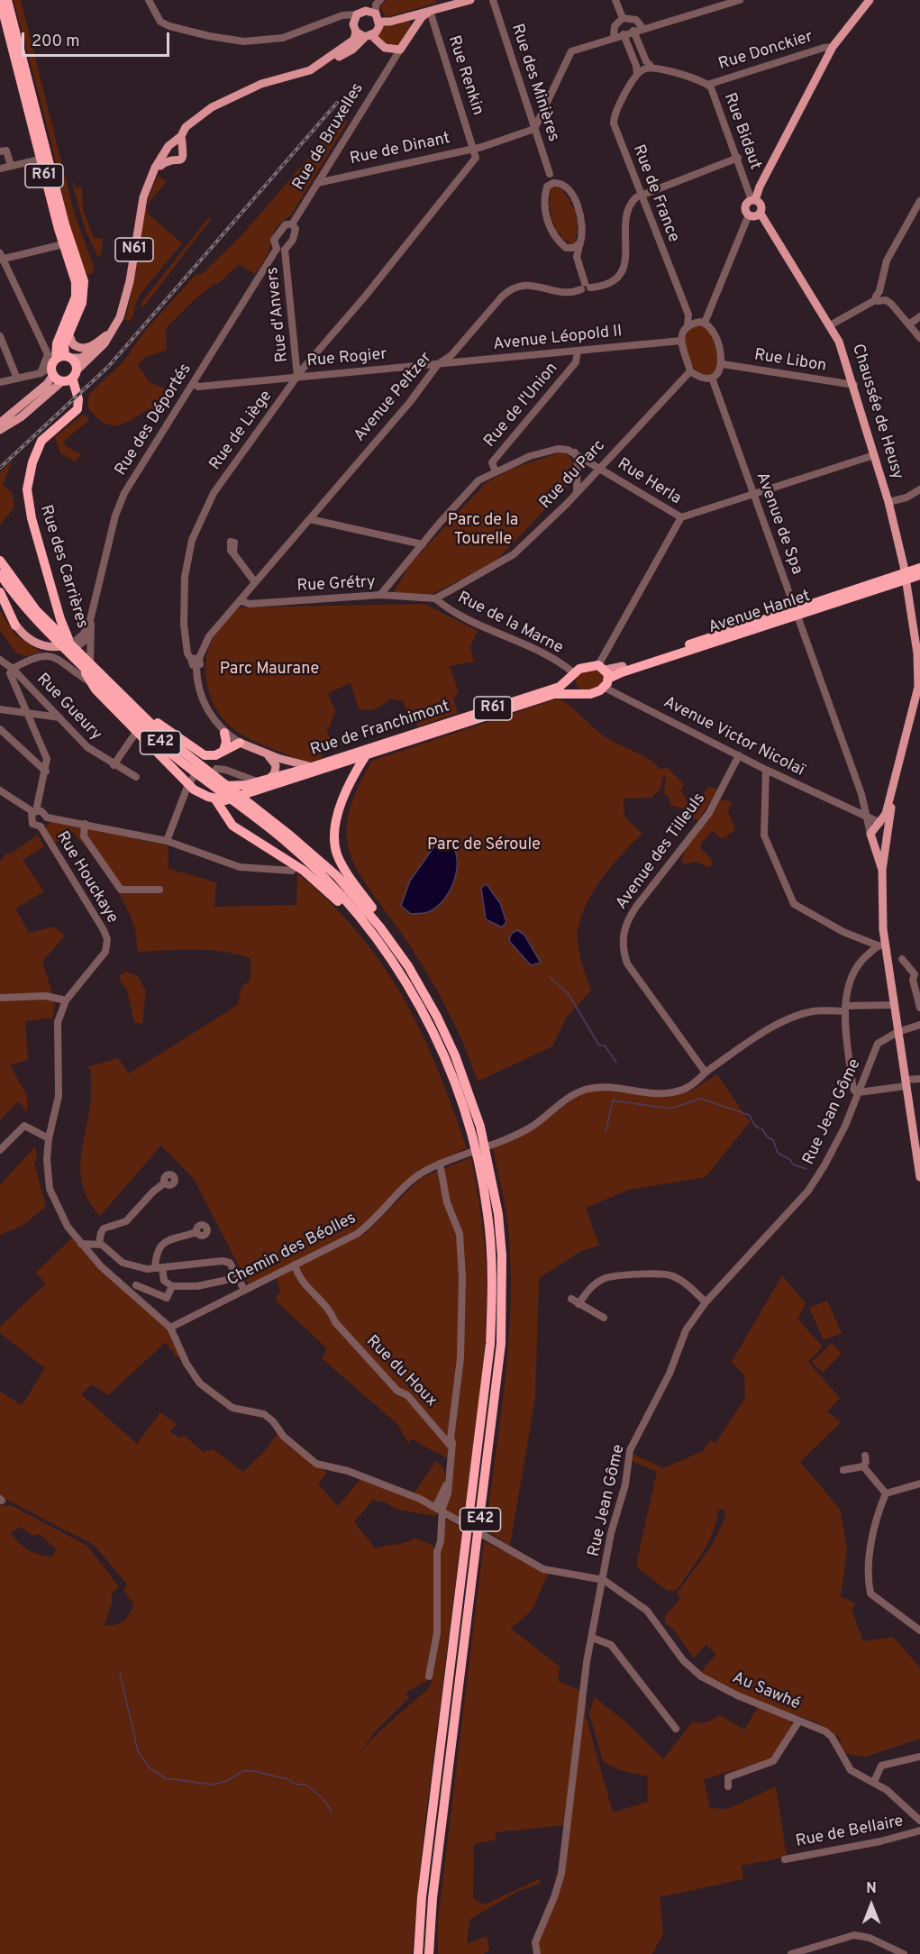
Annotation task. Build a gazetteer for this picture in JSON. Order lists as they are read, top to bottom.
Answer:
{
  "streets": {
    "highway": [
      "R61",
      "Rue des Carrières",
      "Avenue Hanlet",
      "Rue de Franchimont",
      "E42"
    ],
    "main road": ["N61", "Chaussée de Heusy"],
    "street": [
      "Rue Donckier",
      "Rue Renkin",
      "Rue des Minières",
      "Rue Bidaut",
      "Rue de Bruxelles",
      "Rue de Dinant",
      "Rue de France",
      "Rue d'Anvers",
      "Avenue Léopold II",
      "Rue Rogier",
      "Rue Libon",
      "Avenue Peltzer",
      "Rue de l'Union",
      "Rue des Déportés",
      "Rue de Liège",
      "Rue du Parc",
      "Rue Herla",
      "Avenue de Spa",
      "Rue Grétry",
      "Rue de la Marne",
      "Rue Gueury",
      "Avenue Victor Nicolaï",
      "Avenue des Tilleuls",
      "Rue Houckaye",
      "Rue Jean Gôme",
      "Chemin des Béolles",
      "Rue du Houx",
      "Au Sawhé",
      "Rue de Bellaire"
    ]
  },
  "crossings": [
    ["Rue Donckier", "Rue Bidaut"],
    ["Rue Renkin", "Rue de Dinant"],
    ["Rue Renkin", "Rue de Liège"],
    ["Rue des Minières", "Rue de Dinant"],
    ["Rue Bidaut", "Chaussée de Heusy"],
    ["Rue de Bruxelles", "Rue de Dinant"],
    ["Rue de Bruxelles", "Rue des Déportés"],
    ["Rue de Dinant", "Rue de Liège"],
    ["R61", "N61"],
    ["R61", "Chaussée de Heusy"],
    ["R61", "Rue des Déportés"],
    ["R61", "Rue des Carrières"],
    ["R61", "Avenue Hanlet"],
    ["R61", "Rue de la Marne"],
    ["R61", "Rue de Franchimont"],
    ["R61", "Avenue Victor Nicolaï"],
    ["Rue de France", "Avenue Léopold II"],
    ["Rue de France", "Rue Libon"],
    ["Rue de France", "Avenue Peltzer"],
    ["Rue de France", "Rue du Parc"],
    ["Rue de France", "Avenue de Spa"],
    ["N61", "Rue des Carrières"],
    ["Rue d'Anvers", "Rue Rogier"],
    ["Rue d'Anvers", "Rue de Liège"],
    ["Avenue Léopold II", "Rue Rogier"],
    ["Avenue Léopold II", "Rue Libon"],
    ["Avenue Léopold II", "Avenue Peltzer"],
    ["Avenue Léopold II", "Rue de l'Union"],
    ["Avenue Léopold II", "Rue du Parc"],
    ["Avenue Léopold II", "Avenue de Spa"],
    ["Rue Rogier", "Avenue Peltzer"],
    ["Rue Rogier", "Rue des Déportés"],
    ["Rue Rogier", "Rue de Liège"],
    ["Rue Libon", "Chaussée de Heusy"],
    ["Rue Libon", "Rue du Parc"],
    ["Rue Libon", "Avenue de Spa"],
    ["Avenue Peltzer", "Rue de Liège"],
    ["Avenue Peltzer", "Rue Grétry"],
    ["Rue de l'Union", "Rue Herla"],
    ["Rue de l'Union", "Rue Grétry"],
    ["Chaussée de Heusy", "Avenue Hanlet"],
    ["Rue des Déportés", "Rue des Carrières"],
    ["Rue du Parc", "Rue Herla"],
    ["Rue du Parc", "Avenue de Spa"],
    ["Rue du Parc", "Rue Grétry"],
    ["Rue du Parc", "Rue de la Marne"],
    ["Avenue de Spa", "Avenue Hanlet"],
    ["Rue Grétry", "Rue de la Marne"],
    ["Avenue Hanlet", "Avenue Victor Nicolaï"],
    ["Rue de la Marne", "Rue de Franchimont"],
    ["Avenue Victor Nicolaï", "Avenue des Tilleuls"],
    ["Avenue des Tilleuls", "Chemin des Béolles"],
    ["Rue Houckaye", "Chemin des Béolles"],
    ["Rue Jean Gôme", "Au Sawhé"],
    ["Chemin des Béolles", "Rue du Houx"]
  ],
  "parks": ["Parc de la Tourelle", "Parc Maurane", "Parc de Séroule"],
  "scale_bar": "200 m",
  "north": "top"
}
